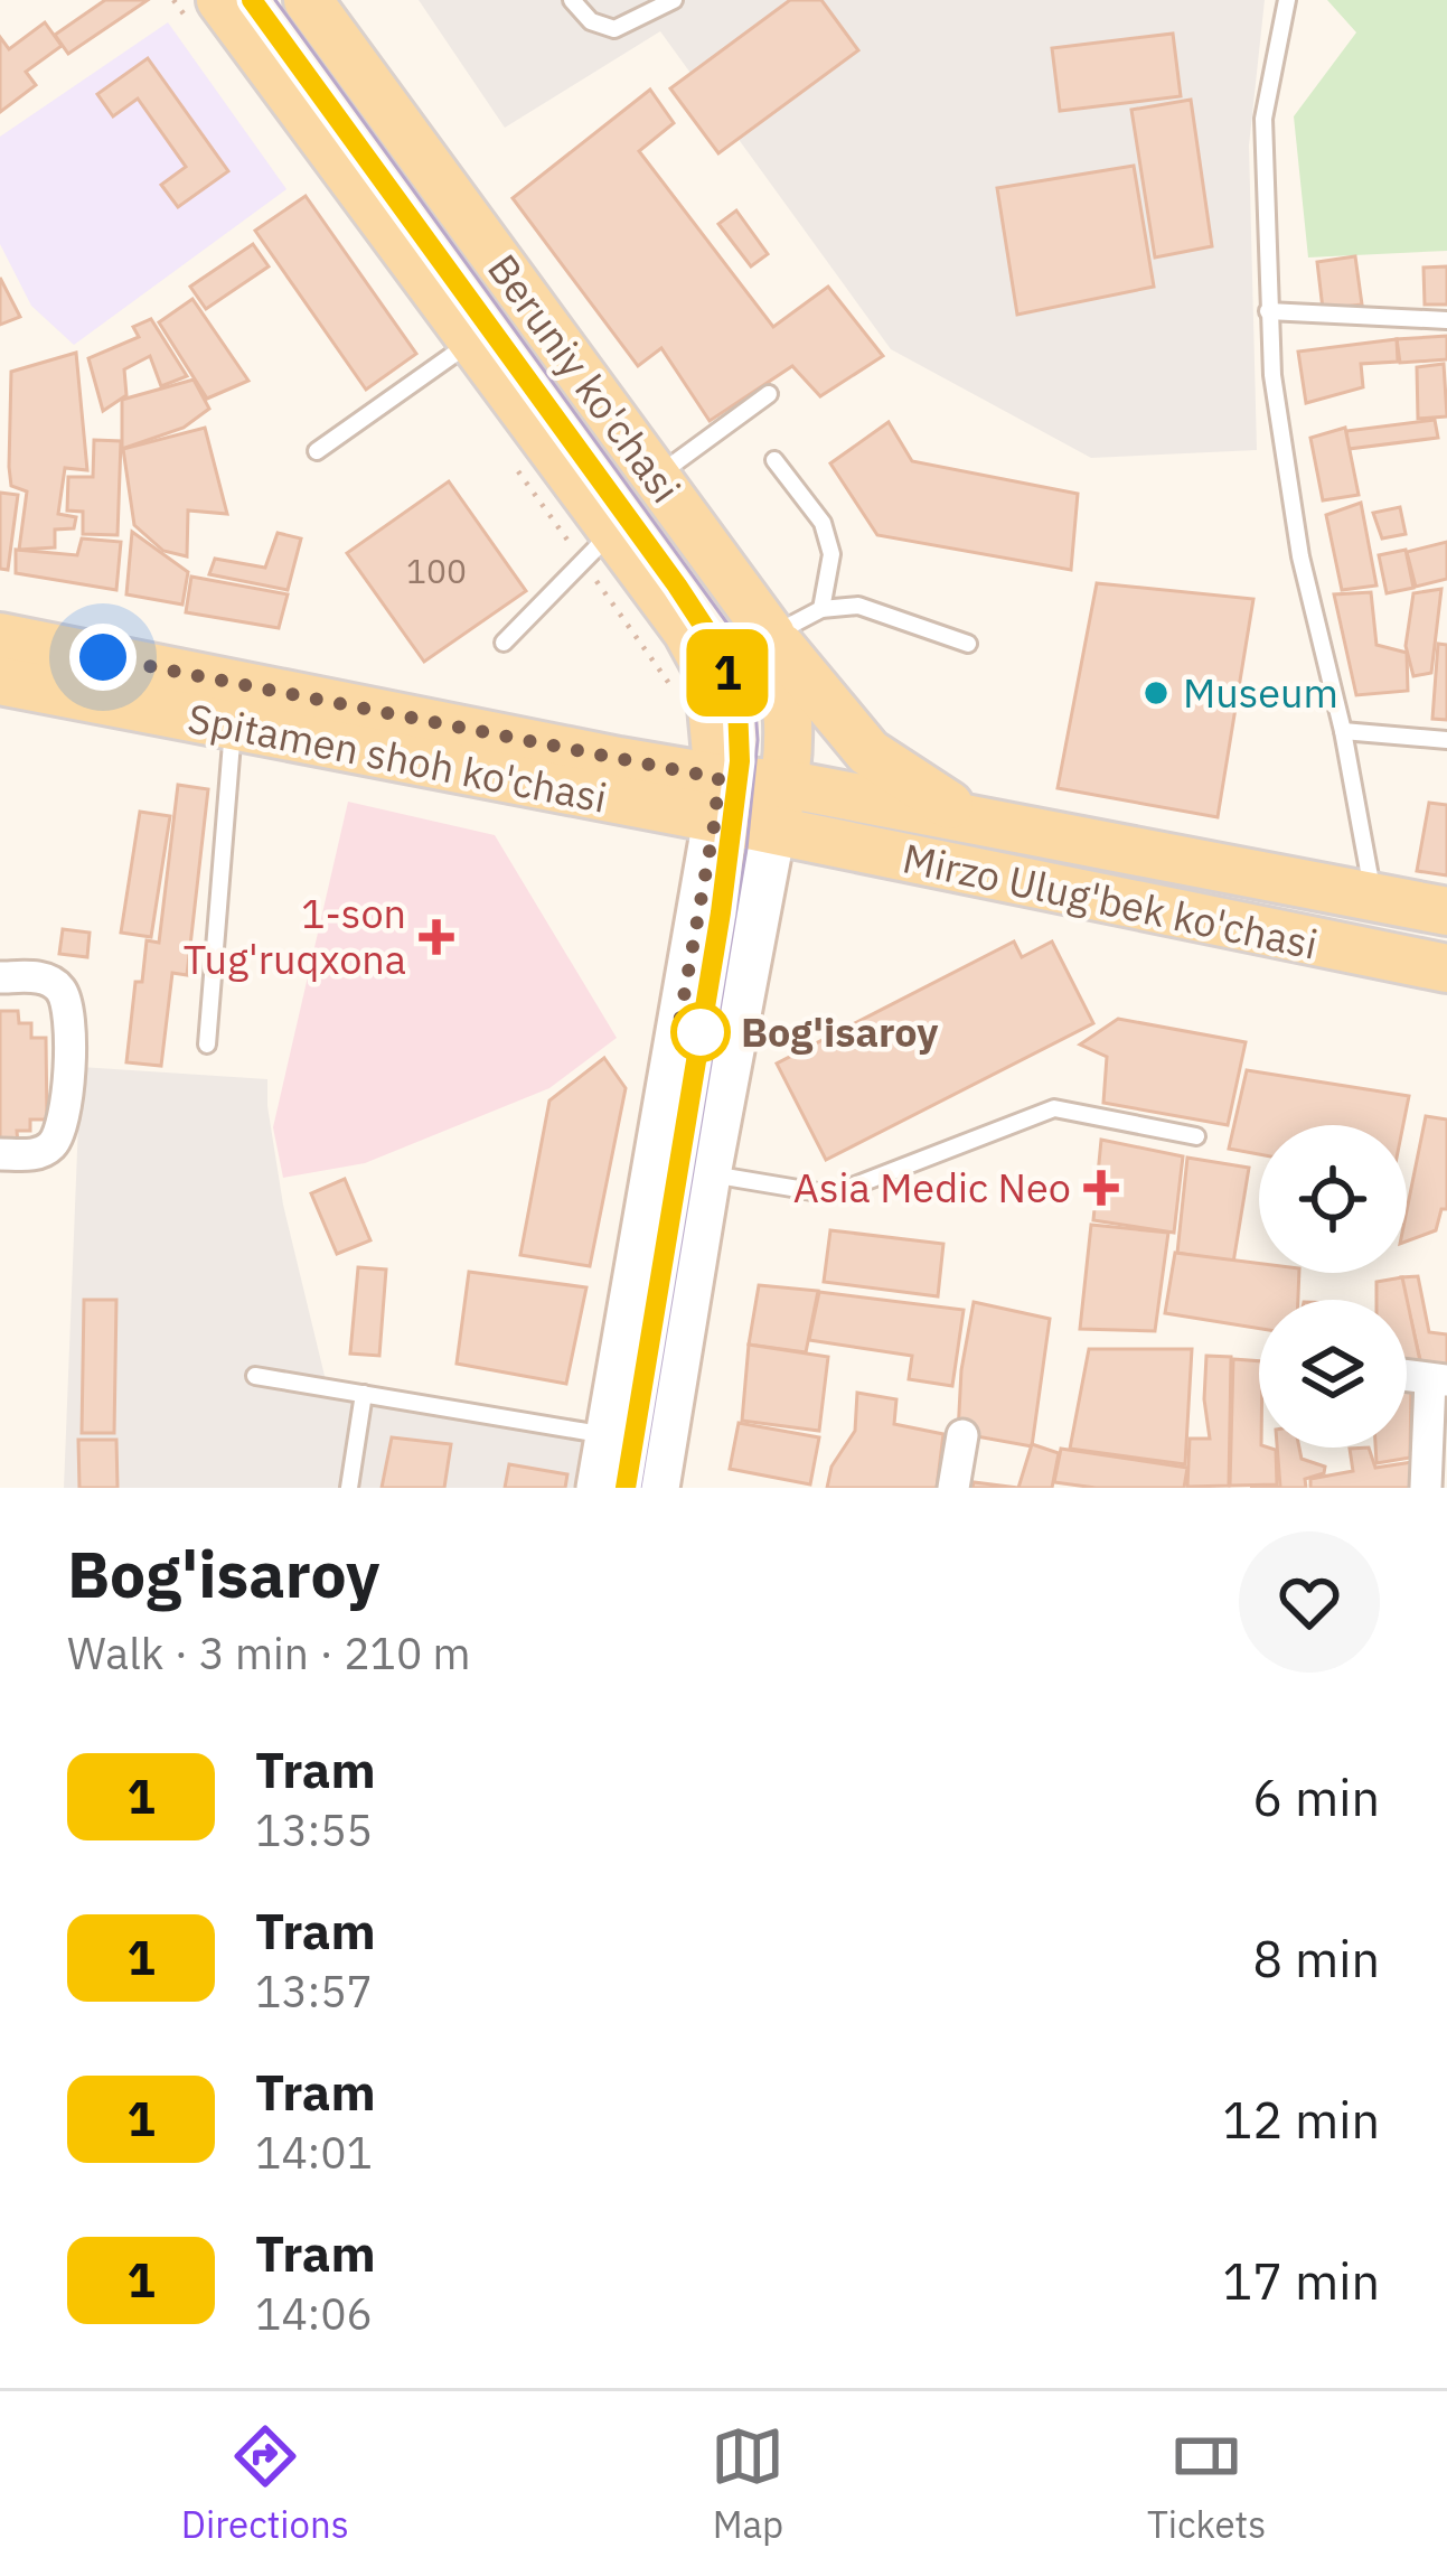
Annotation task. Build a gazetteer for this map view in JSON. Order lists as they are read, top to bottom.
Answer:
{
  "streets": {
    "main road": ["Beruniy ko'chasi", "Spitamen shoh ko'chasi", "Mirzo Ulug'bek ko'chasi"]
  },
  "crossings": [
    ["Beruniy ko'chasi", "Spitamen shoh ko'chasi"],
    ["Beruniy ko'chasi", "Mirzo Ulug'bek ko'chasi"],
    ["Spitamen shoh ko'chasi", "Mirzo Ulug'bek ko'chasi"]
  ],
  "places": {
    "other": ["Museum", "Bog'isaroy"],
    "health": ["1-son Tug'ruqxona", "Asia Medic Neo"]
  },
  "lines": ["tram line 1"],
  "house_numbers": ["100"],
  "page": {
    "on_map": "1",
    "heading": ["Bog'isaroy", "Walk · 3 min · 210 m"],
    "list": [
      {
        "mark": "1",
        "name": "Tram",
        "note": "13:55",
        "value": "6 min"
      },
      {
        "mark": "1",
        "name": "Tram",
        "note": "13:57",
        "value": "8 min"
      },
      {
        "mark": "1",
        "name": "Tram",
        "note": "14:01",
        "value": "12 min"
      },
      {
        "mark": "1",
        "name": "Tram",
        "note": "14:06",
        "value": "17 min"
      }
    ],
    "tabs": ["Directions", "Map", "Tickets"]
  }
}
